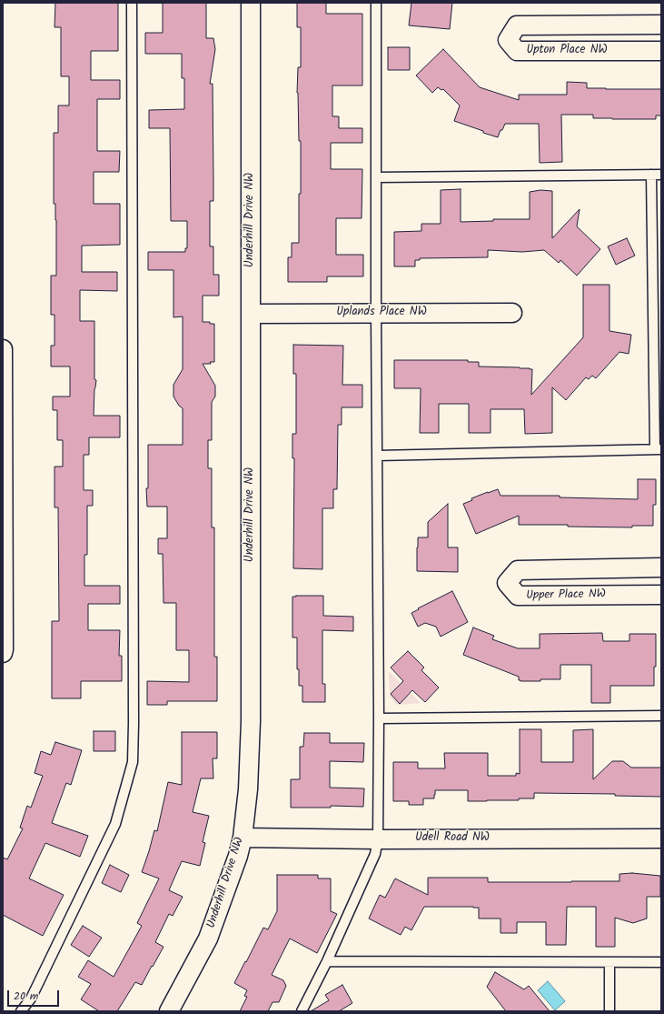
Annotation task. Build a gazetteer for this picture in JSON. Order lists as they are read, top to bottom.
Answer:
{
  "streets": {
    "street": [
      "Upton Place NW",
      "Underhill Drive NW",
      "Uplands Place NW",
      "Upper Place NW",
      "Udell Road NW"
    ]
  },
  "crossings": [
    ["Underhill Drive NW", "Uplands Place NW"],
    ["Underhill Drive NW", "Udell Road NW"]
  ],
  "scale_bar": "20 m"
}
